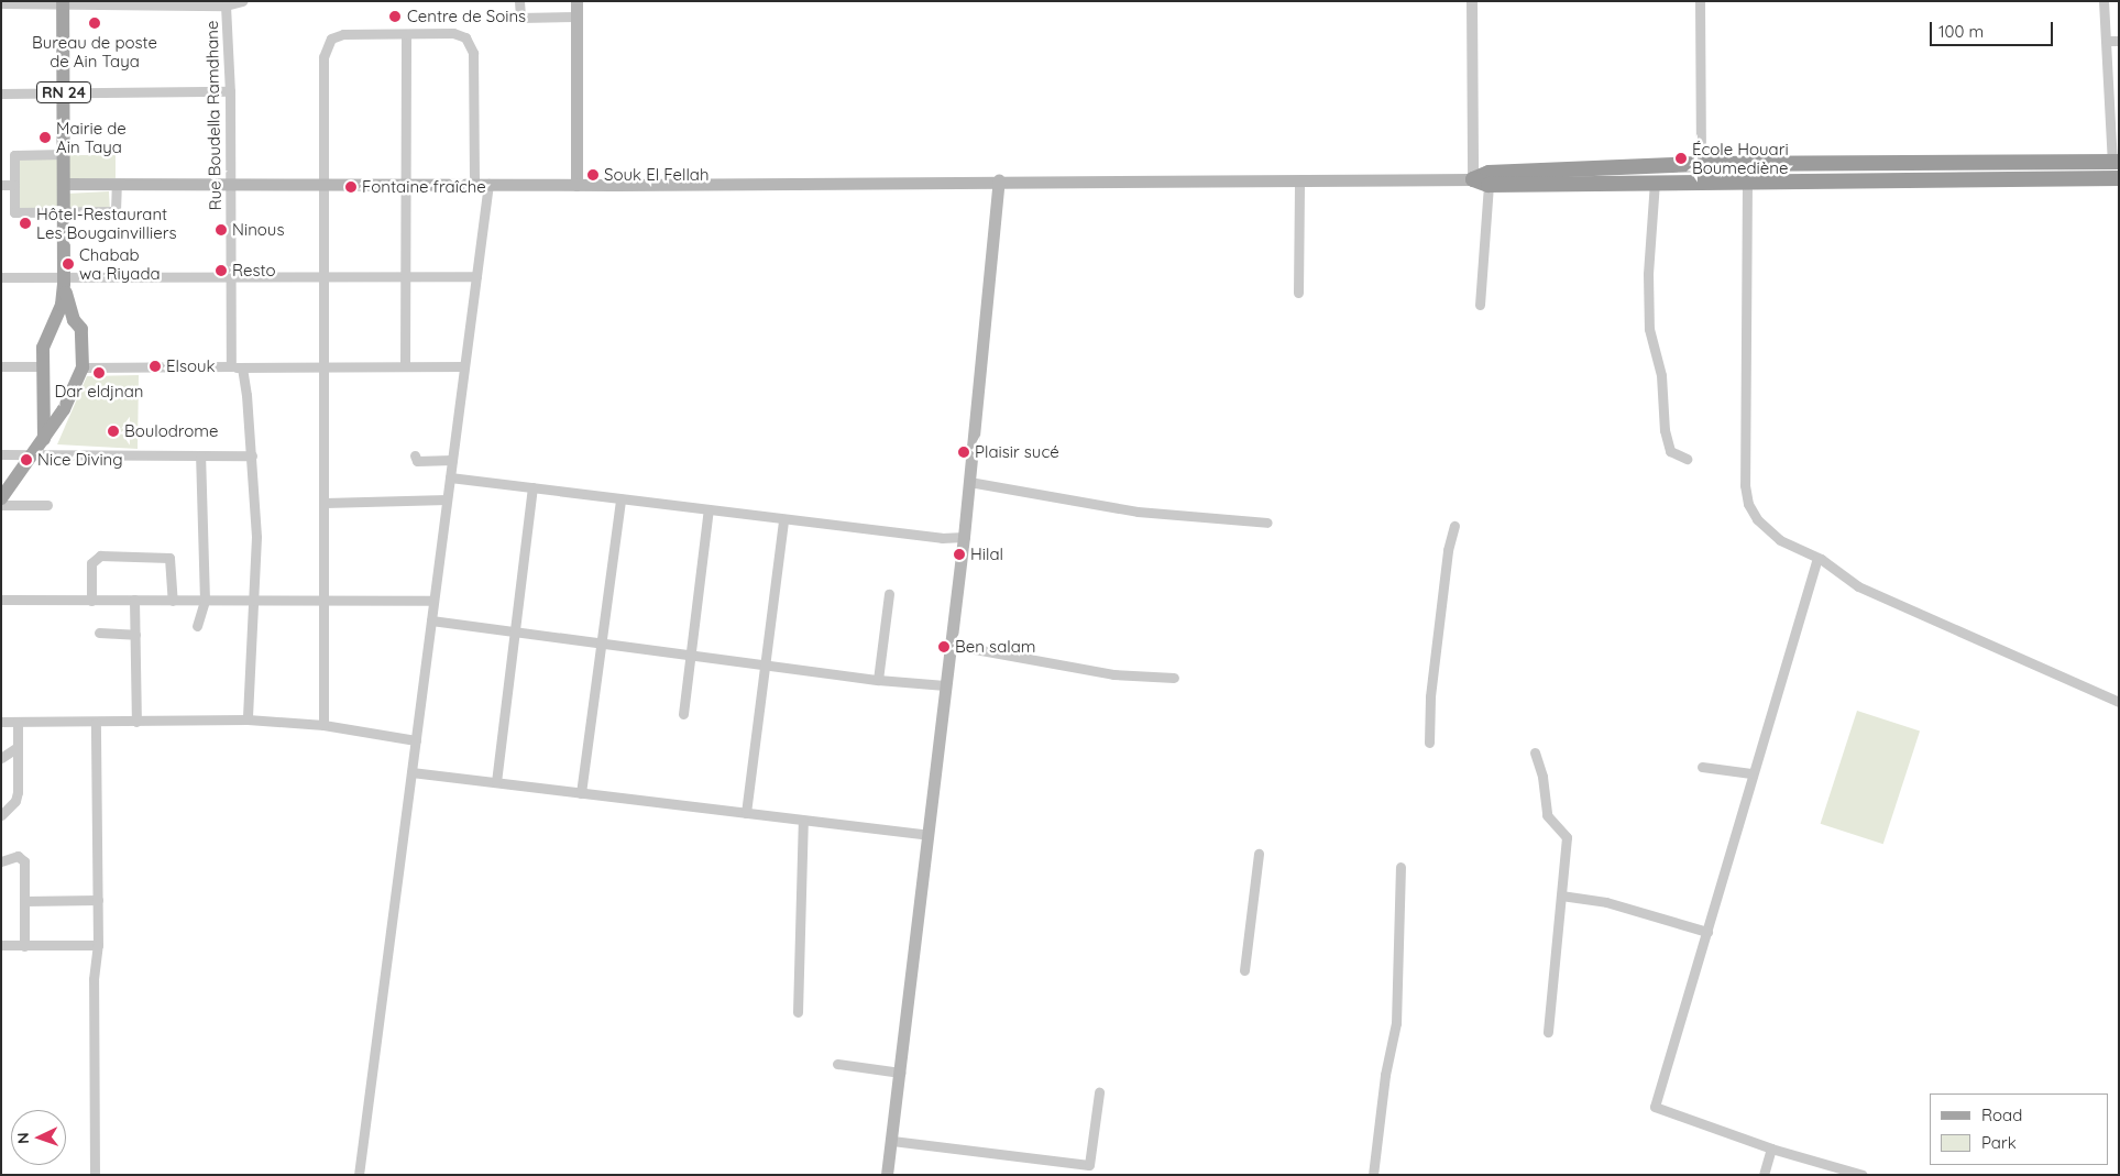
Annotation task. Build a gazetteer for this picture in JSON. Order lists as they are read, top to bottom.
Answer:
{
  "streets": {
    "main road": ["RN 24"],
    "street": ["Rue Boudella Ramdhane"]
  },
  "crossings": [
    ["RN 24", "Rue Boudella Ramdhane"]
  ],
  "places": [
    "Centre de Soins",
    "Bureau de poste de Ain Taya",
    "Mairie de Ain Taya",
    "École Houari Boumediène",
    "Souk El Fellah",
    "Fontaine fraîche",
    "Hôtel-Restaurant Les Bougainvilliers",
    "Ninous",
    "Chabab wa Riyada",
    "Resto",
    "Elsouk",
    "Dar eldjnan",
    "Boulodrome",
    "Plaisir sucé",
    "Nice Diving",
    "Hilal",
    "Ben salam"
  ],
  "legend": ["Road", "Park"],
  "scale_bar": "100 m",
  "north": "left"
}
